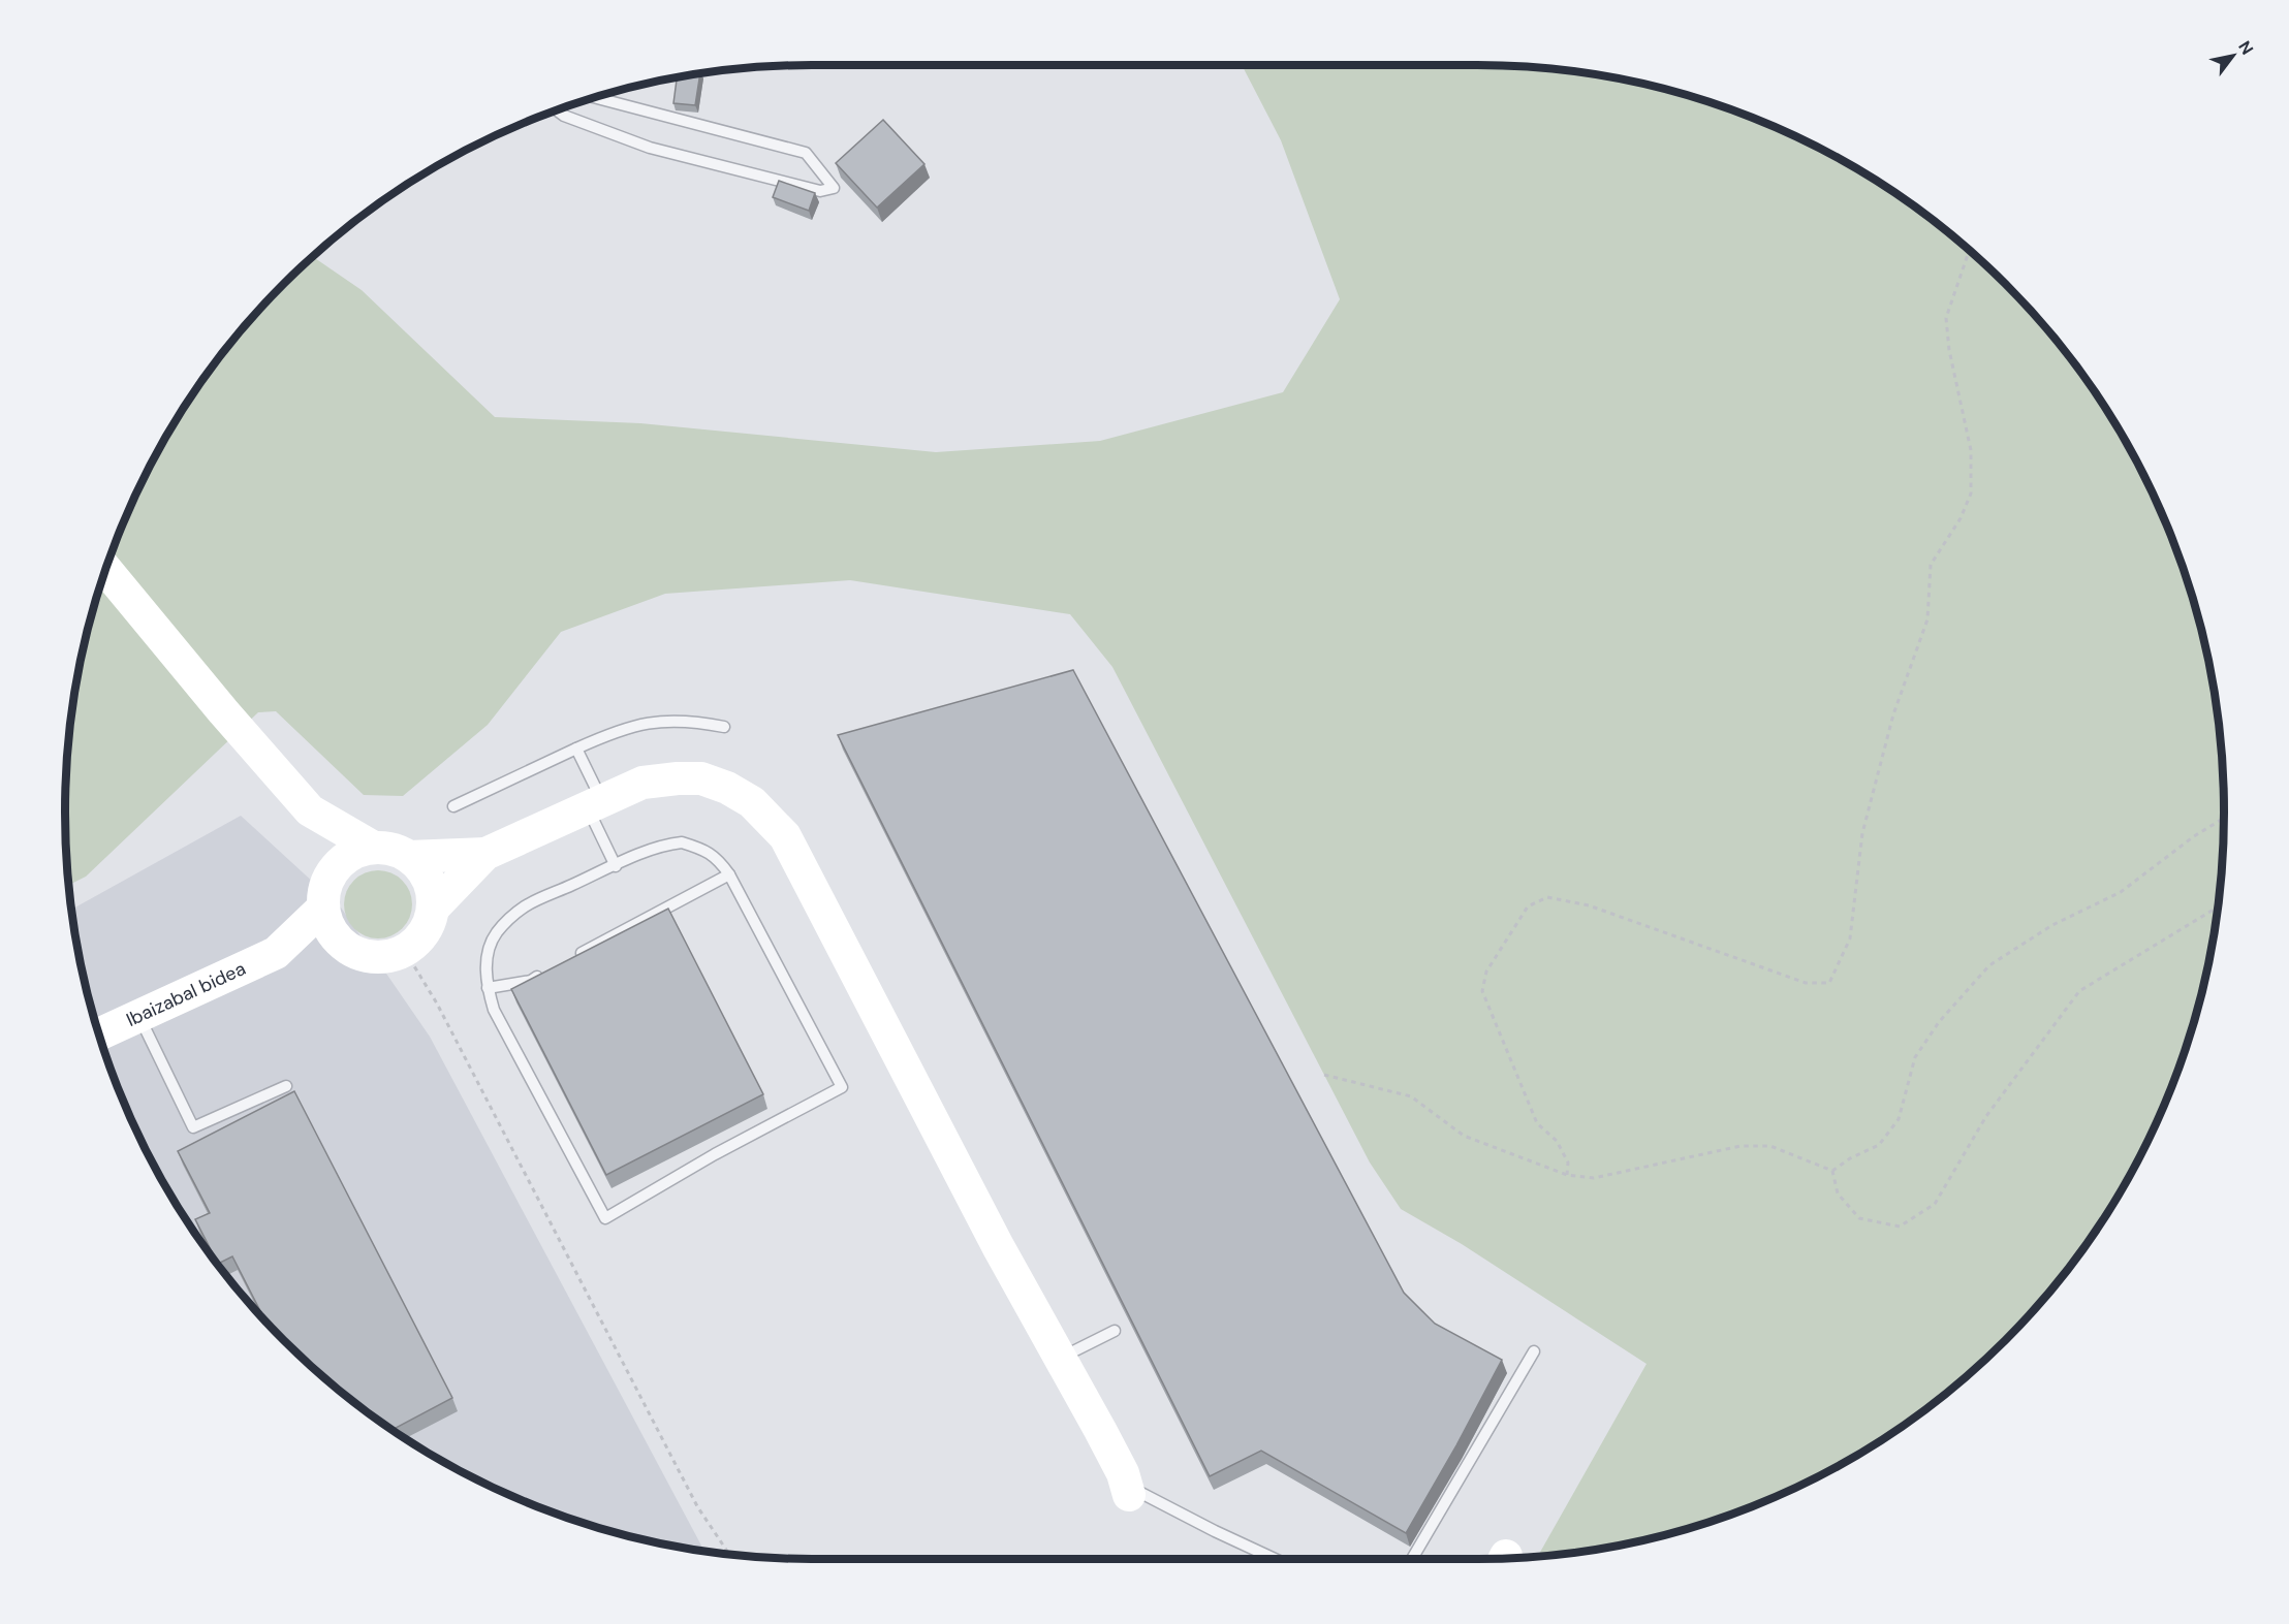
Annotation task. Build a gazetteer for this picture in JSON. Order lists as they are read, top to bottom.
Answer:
{
  "streets": {
    "street": ["Ibaizabal bidea"]
  },
  "north": "top right"
}
